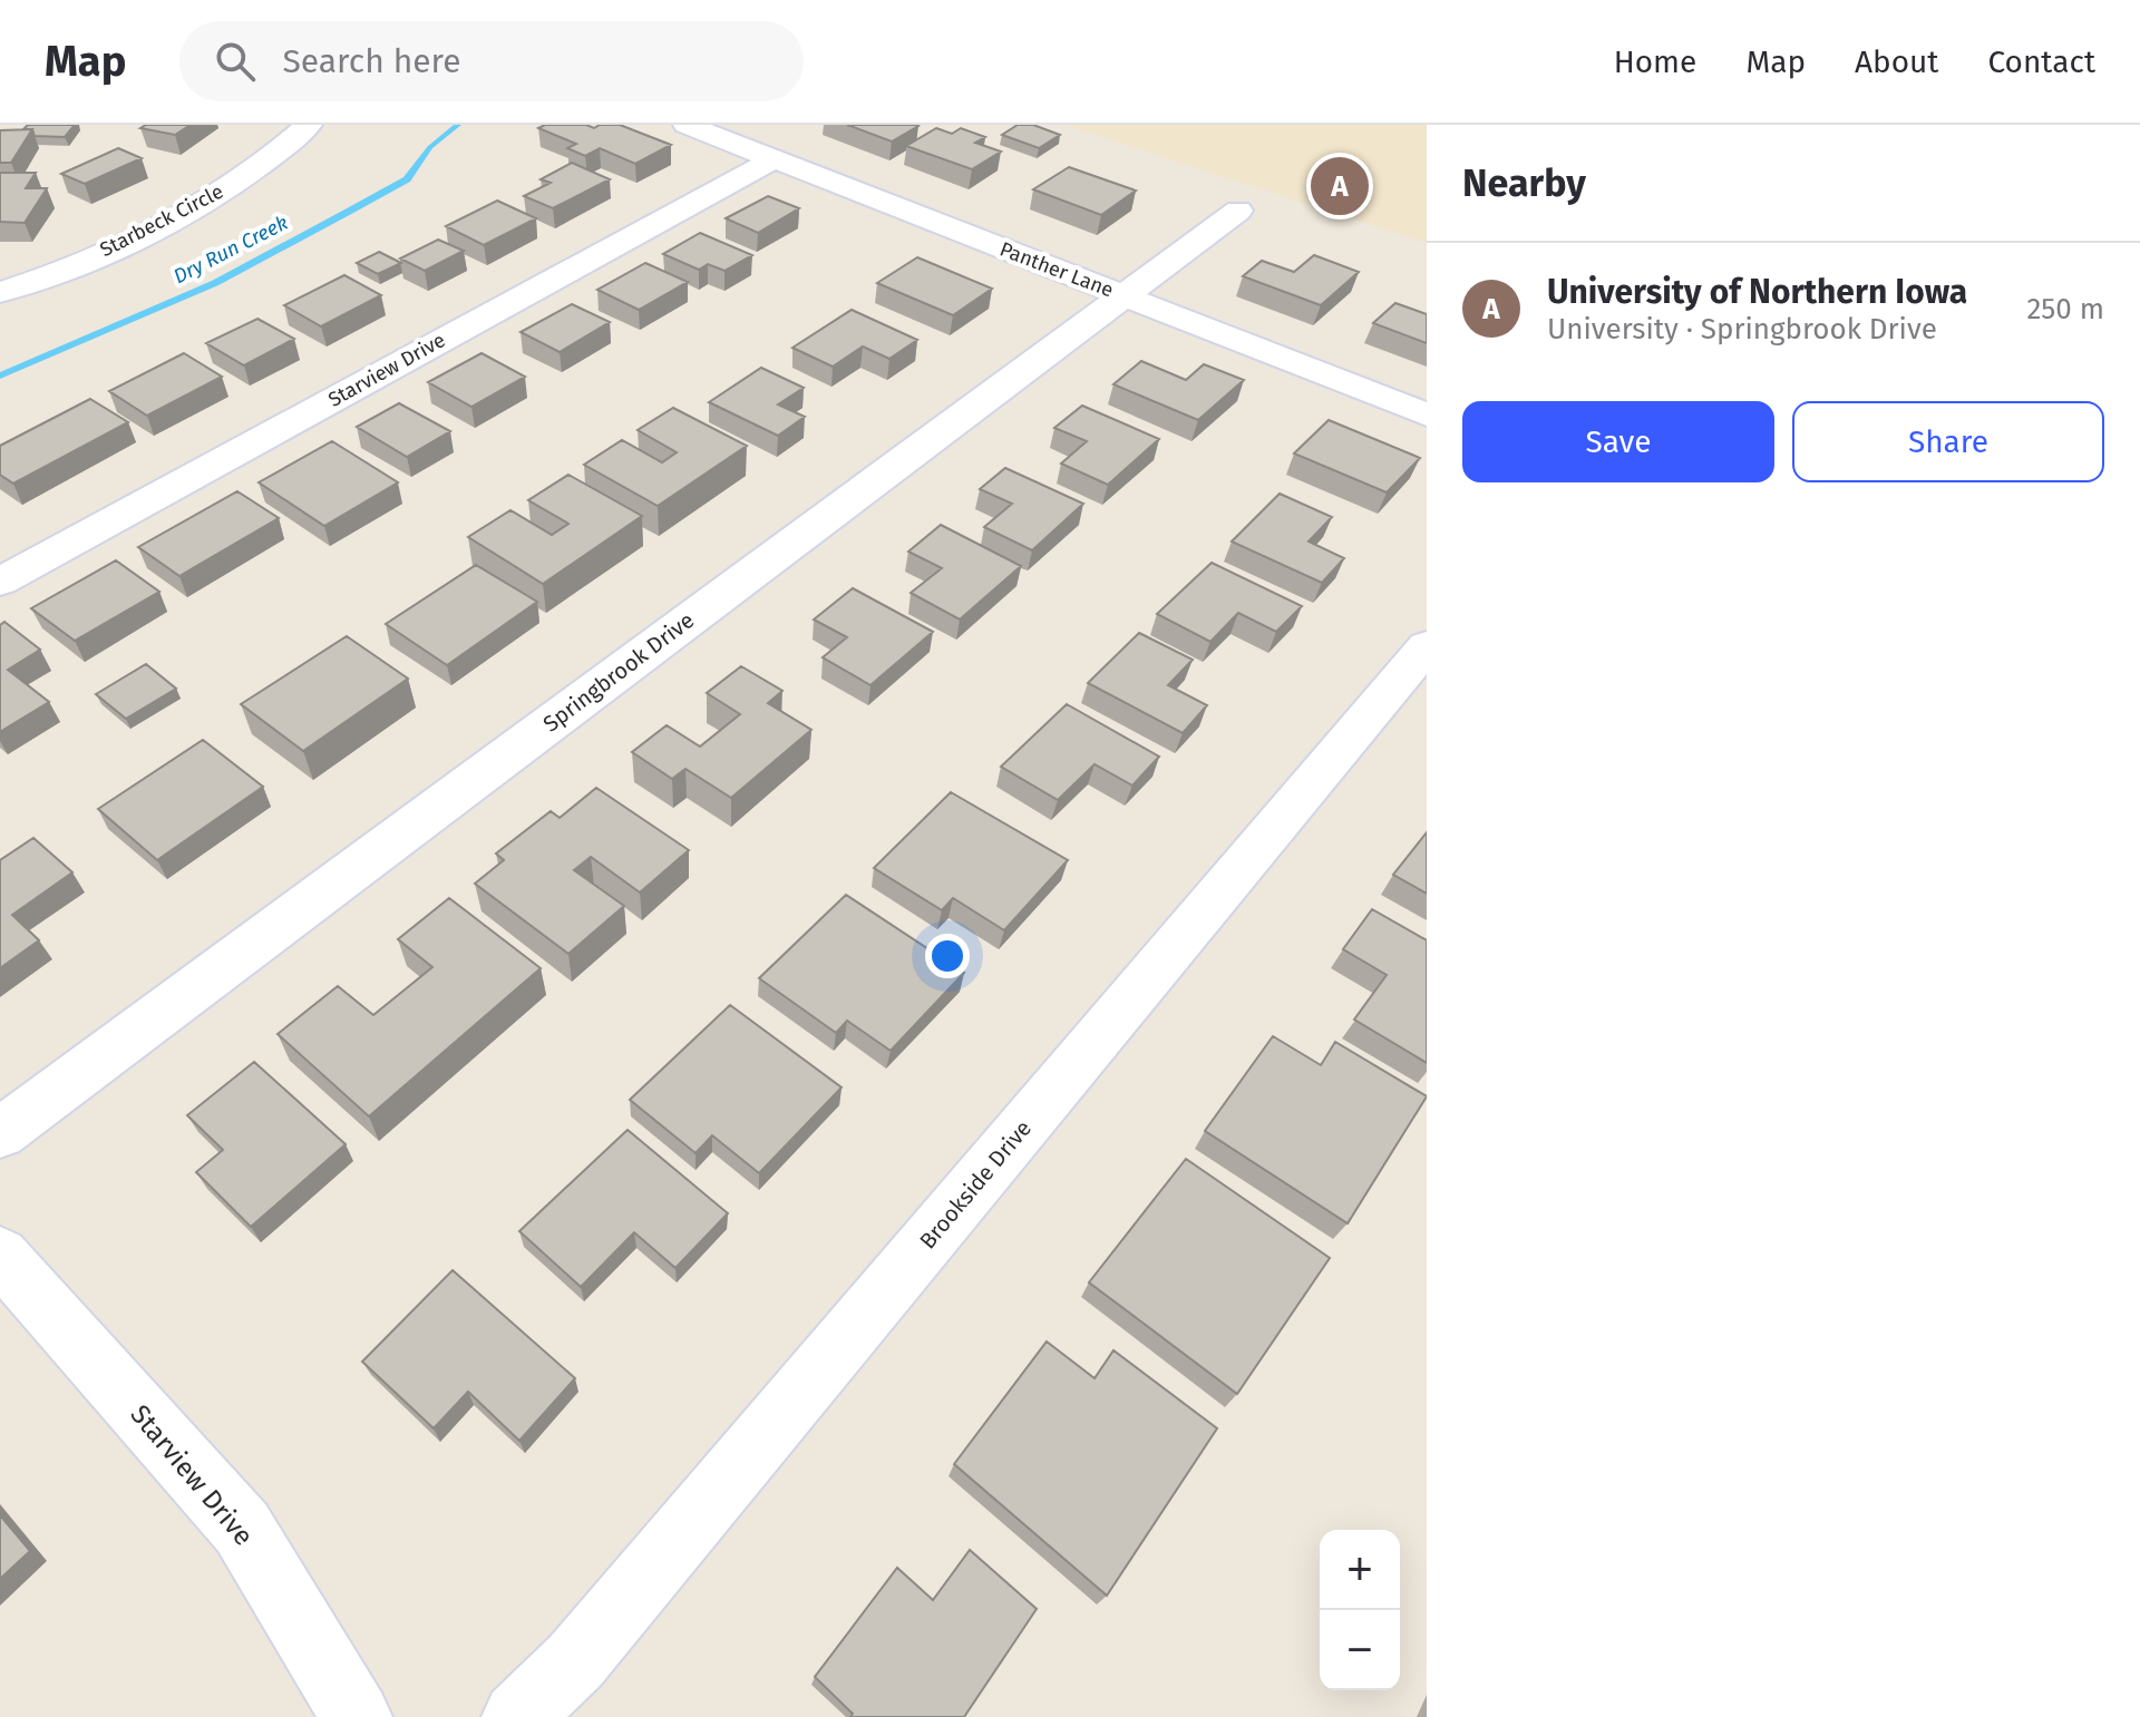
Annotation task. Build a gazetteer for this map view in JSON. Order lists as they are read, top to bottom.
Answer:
{
  "streets": {
    "street": [
      "Starbeck Circle",
      "Panther Lane",
      "Starview Drive",
      "Springbrook Drive",
      "Brookside Drive"
    ]
  },
  "crossings": [
    ["Panther Lane", "Starview Drive"],
    ["Panther Lane", "Springbrook Drive"]
  ],
  "water": ["Dry Run Creek"],
  "page": {
    "header": "Map",
    "search": "Search here",
    "nav": [
      "Home",
      "Map",
      "About",
      "Contact"
    ],
    "heading": "Nearby",
    "pins": "A",
    "list": [
      {
        "mark": "A",
        "name": "University of Northern Iowa",
        "note": "University · Springbrook Drive",
        "value": "250 m"
      }
    ],
    "buttons": ["Save", "Share"],
    "map_buttons": ["+", "−"]
  }
}
